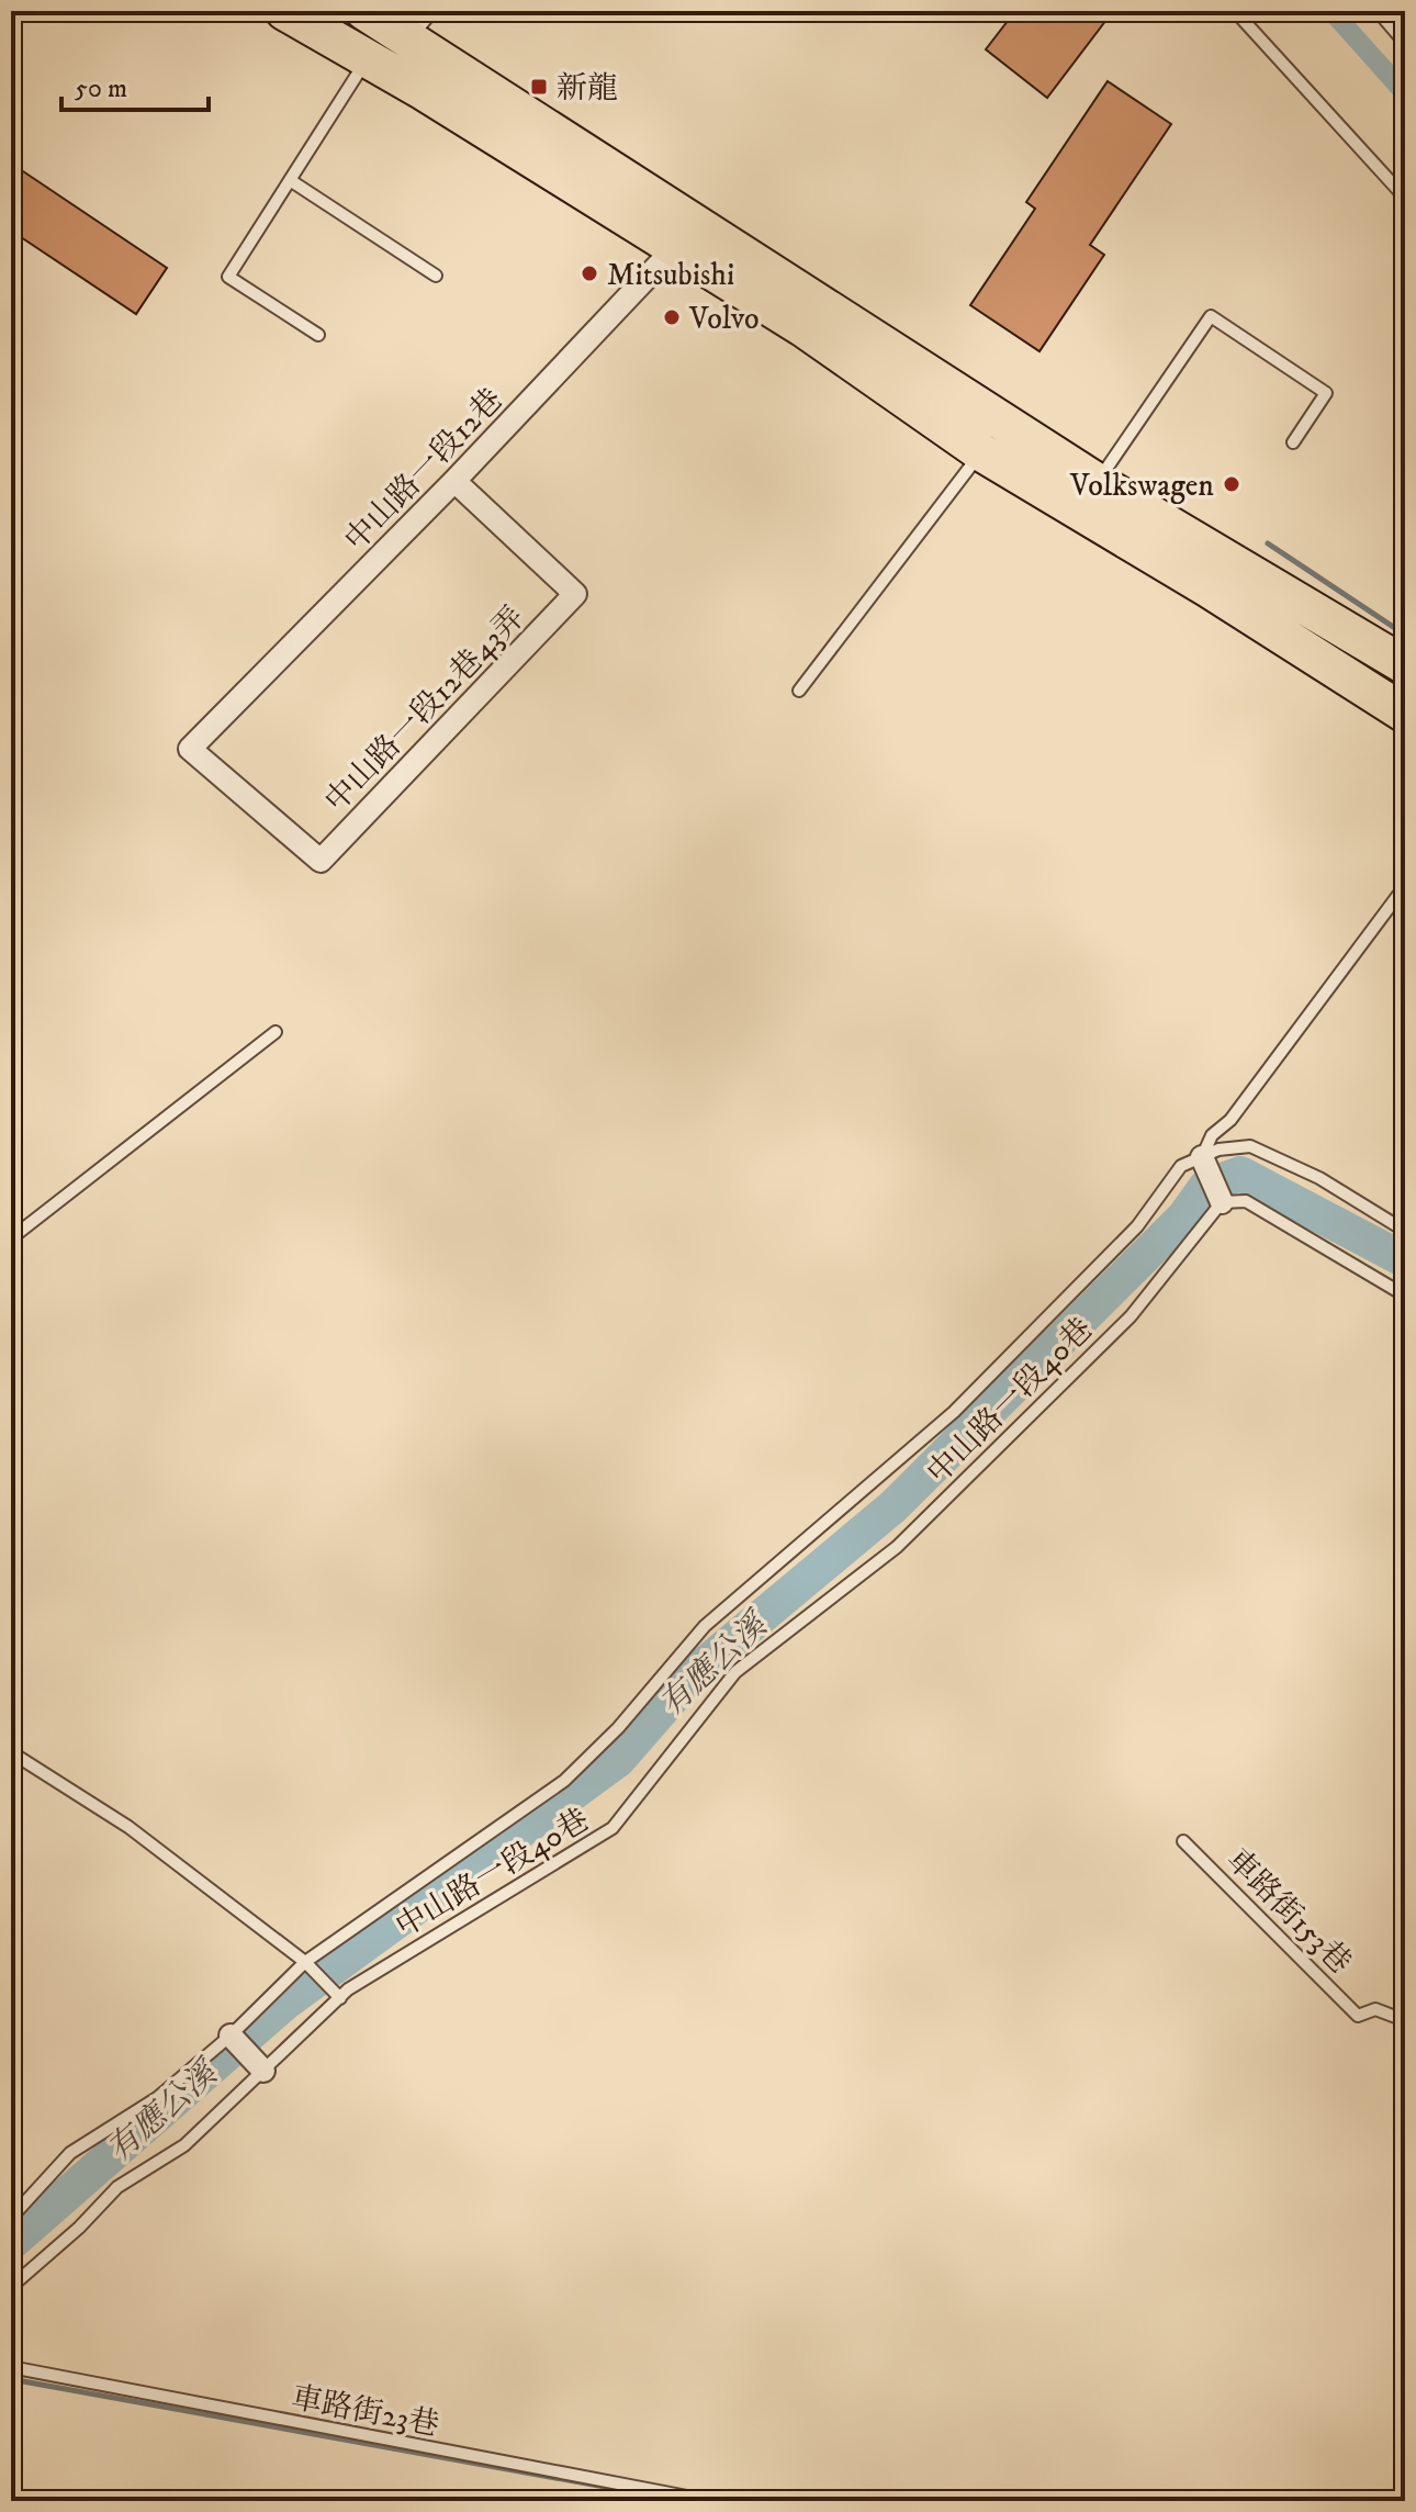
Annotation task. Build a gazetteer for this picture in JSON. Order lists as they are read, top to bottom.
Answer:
{
  "streets": {
    "street": ["中山路一段12巷", "中山路一段12巷43弄"],
    "lane": ["中山路一段40巷", "車路街153巷", "車路街23巷"]
  },
  "crossings": [
    ["中山路一段12巷", "中山路一段12巷43弄"]
  ],
  "water": ["有應公溪"],
  "places": {
    "transit": ["新龍"],
    "other": ["Mitsubishi", "Volvo", "Volkswagen"]
  },
  "scale_bar": "50 m"
}
